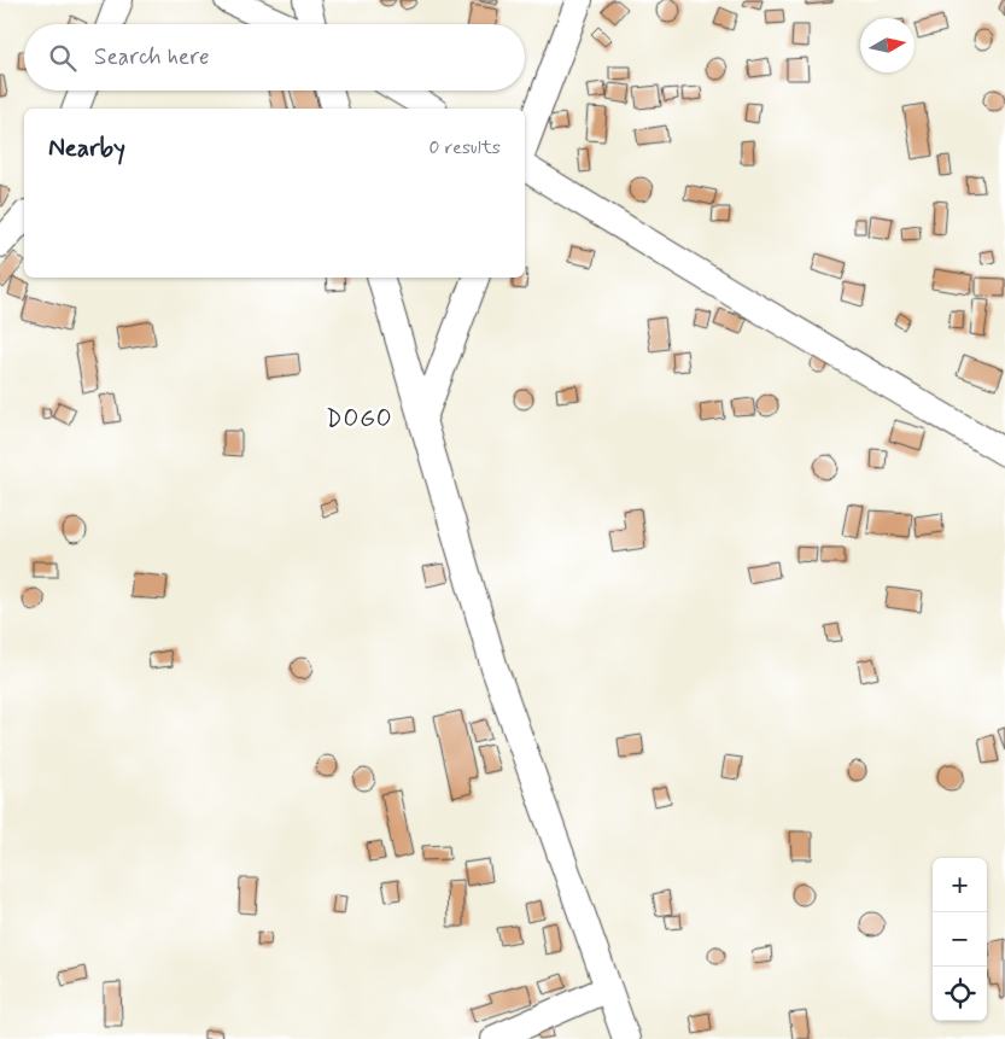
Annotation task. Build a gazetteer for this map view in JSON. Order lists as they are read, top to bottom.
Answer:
{
  "districts": ["DOGO"],
  "north": "right",
  "page": {
    "search": "Search here",
    "heading": ["Nearby", "0 results"],
    "map_buttons": ["+", "−"]
  }
}
